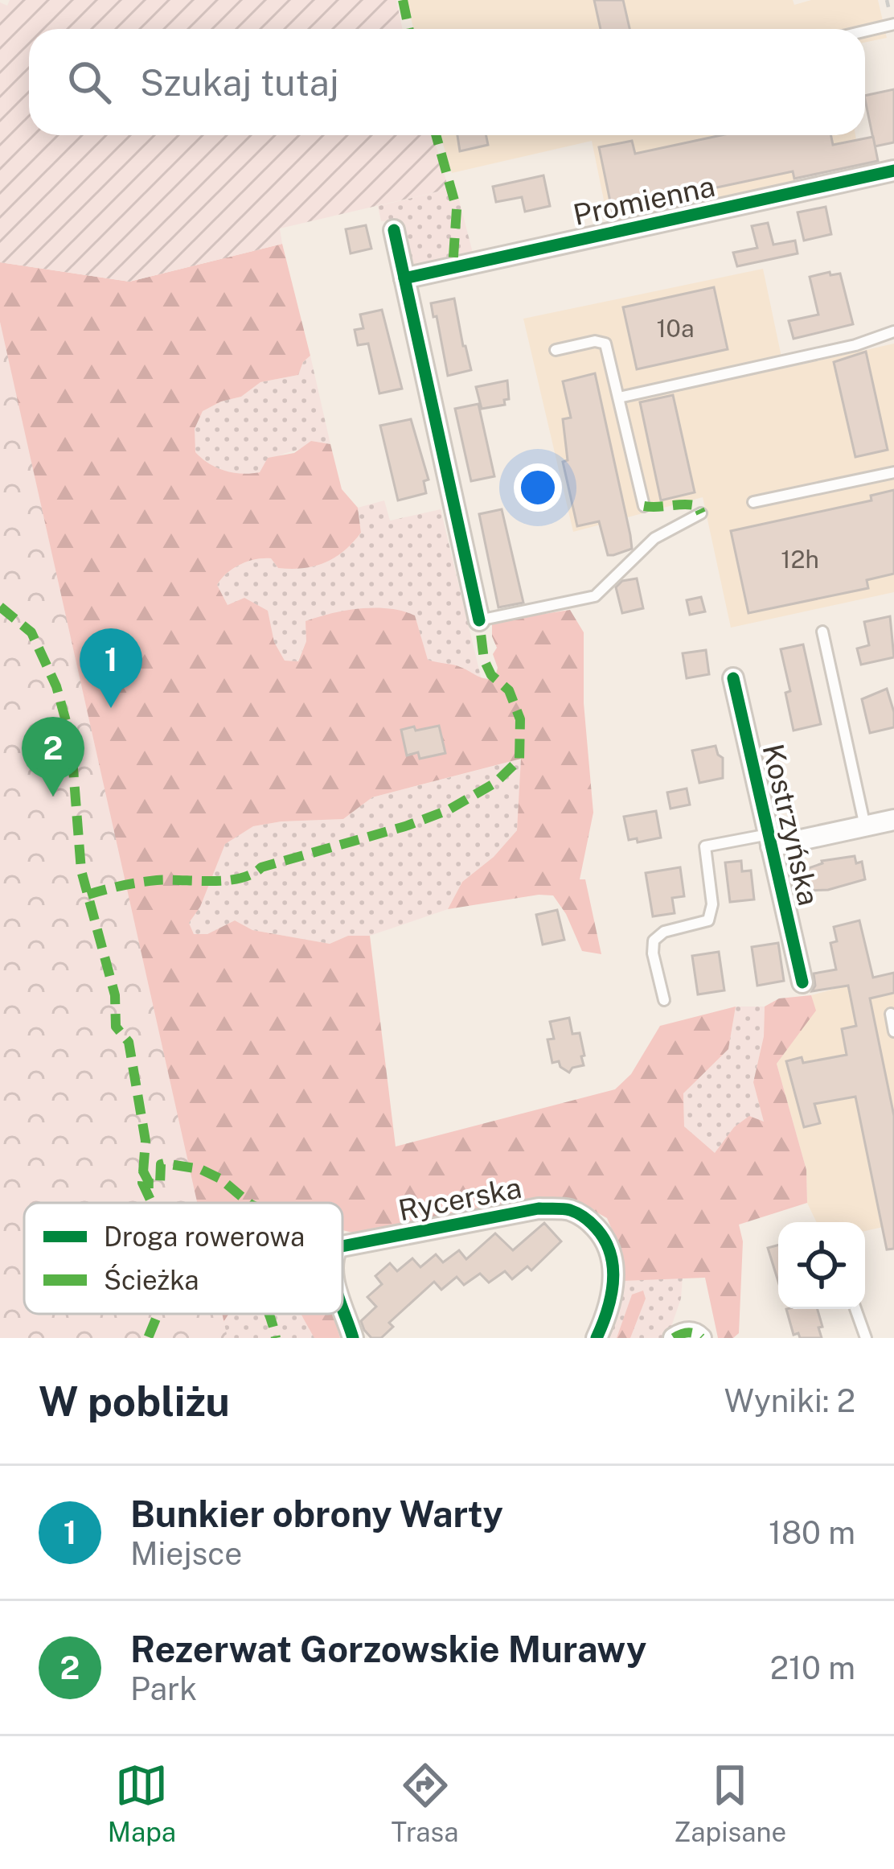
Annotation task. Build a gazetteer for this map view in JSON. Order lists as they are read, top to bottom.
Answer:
{
  "streets": {
    "street": ["Promienna", "Kostrzyńska", "Rycerska"]
  },
  "house_numbers": ["10a", "12h"],
  "legend": ["Droga rowerowa", "Ścieżka"],
  "page": {
    "search": "Szukaj tutaj",
    "pins": ["1", "2"],
    "heading": ["W pobliżu", "Wyniki: 2"],
    "list": [
      {
        "mark": "1",
        "name": "Bunkier obrony Warty",
        "note": "Miejsce",
        "value": "180 m"
      },
      {
        "mark": "2",
        "name": "Rezerwat Gorzowskie Murawy",
        "note": "Park",
        "value": "210 m"
      }
    ],
    "nav": ["Mapa", "Trasa", "Zapisane"]
  }
}
